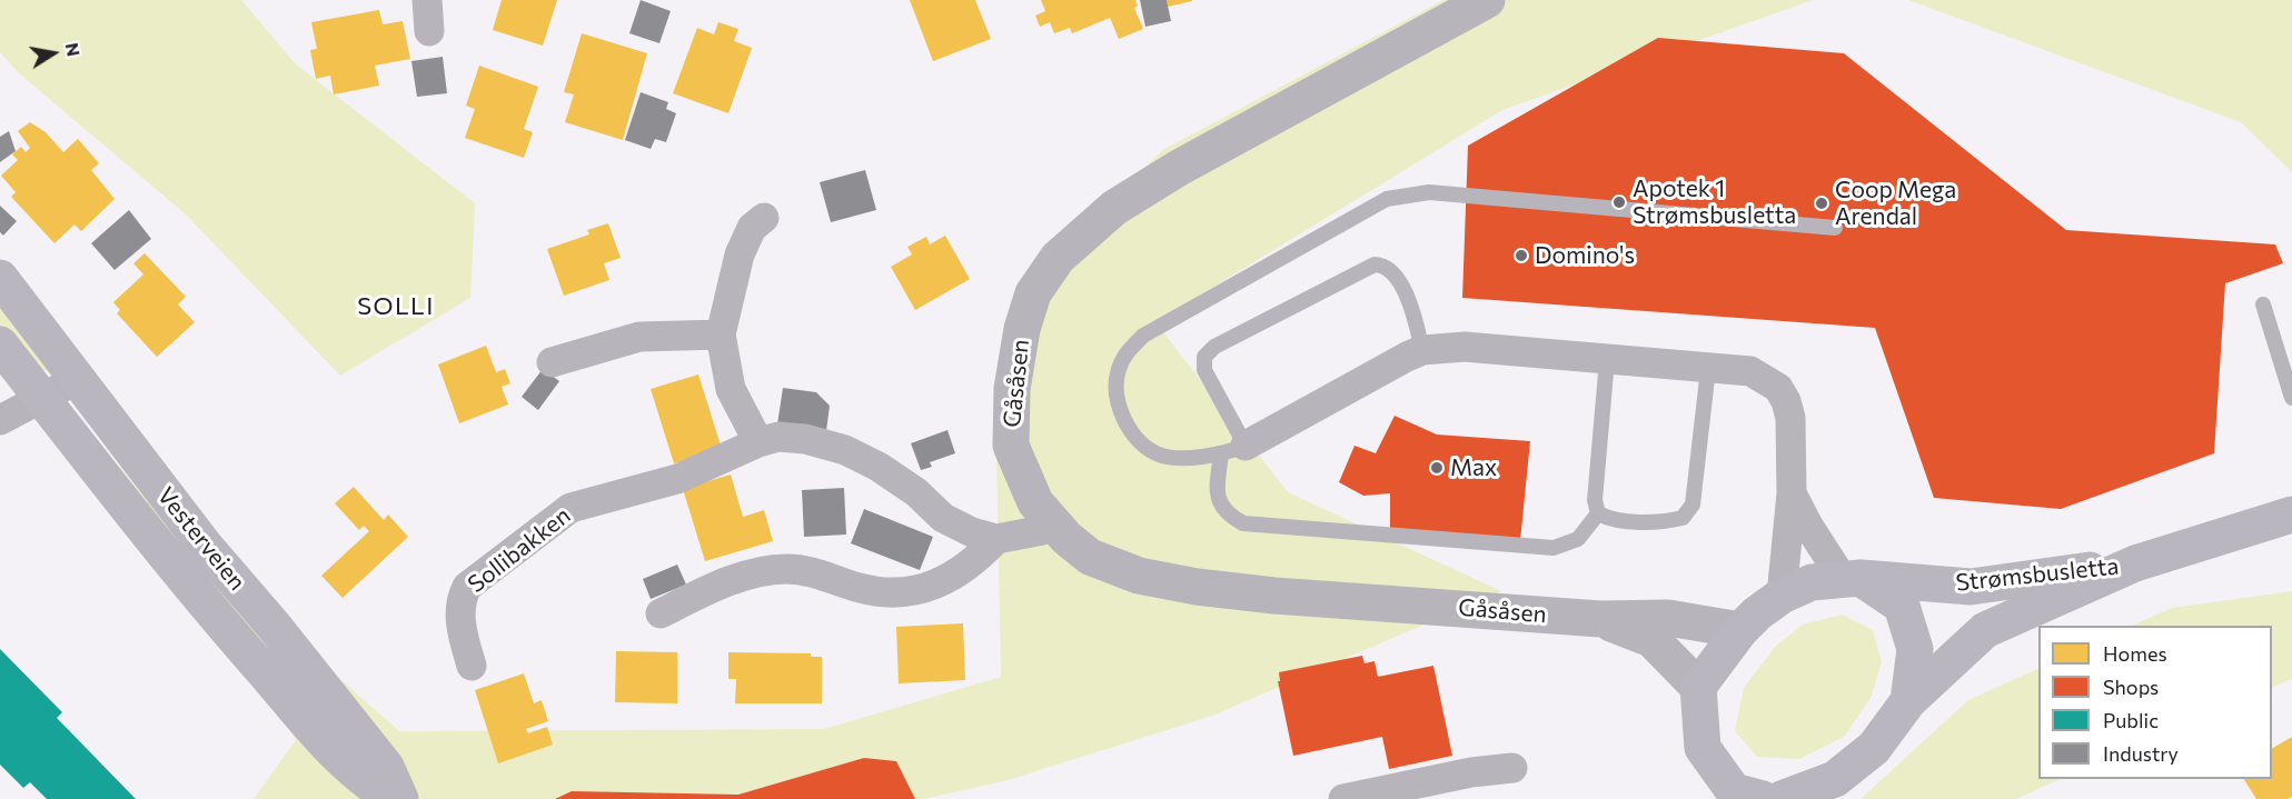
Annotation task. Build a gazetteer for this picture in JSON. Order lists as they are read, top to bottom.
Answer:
{
  "streets": {
    "main road": ["Vesterveien", "Strømsbusletta"],
    "street": ["Gåsåsen", "Sollibakken"]
  },
  "crossings": [
    ["Gåsåsen", "Sollibakken"],
    ["Gåsåsen", "Strømsbusletta"]
  ],
  "districts": ["SOLLI"],
  "places": [
    "Apotek 1 Strømsbusletta",
    "Coop Mega Arendal",
    "Domino's",
    "Max"
  ],
  "legend": [
    "Homes",
    "Shops",
    "Public",
    "Industry"
  ],
  "north": "right"
}
